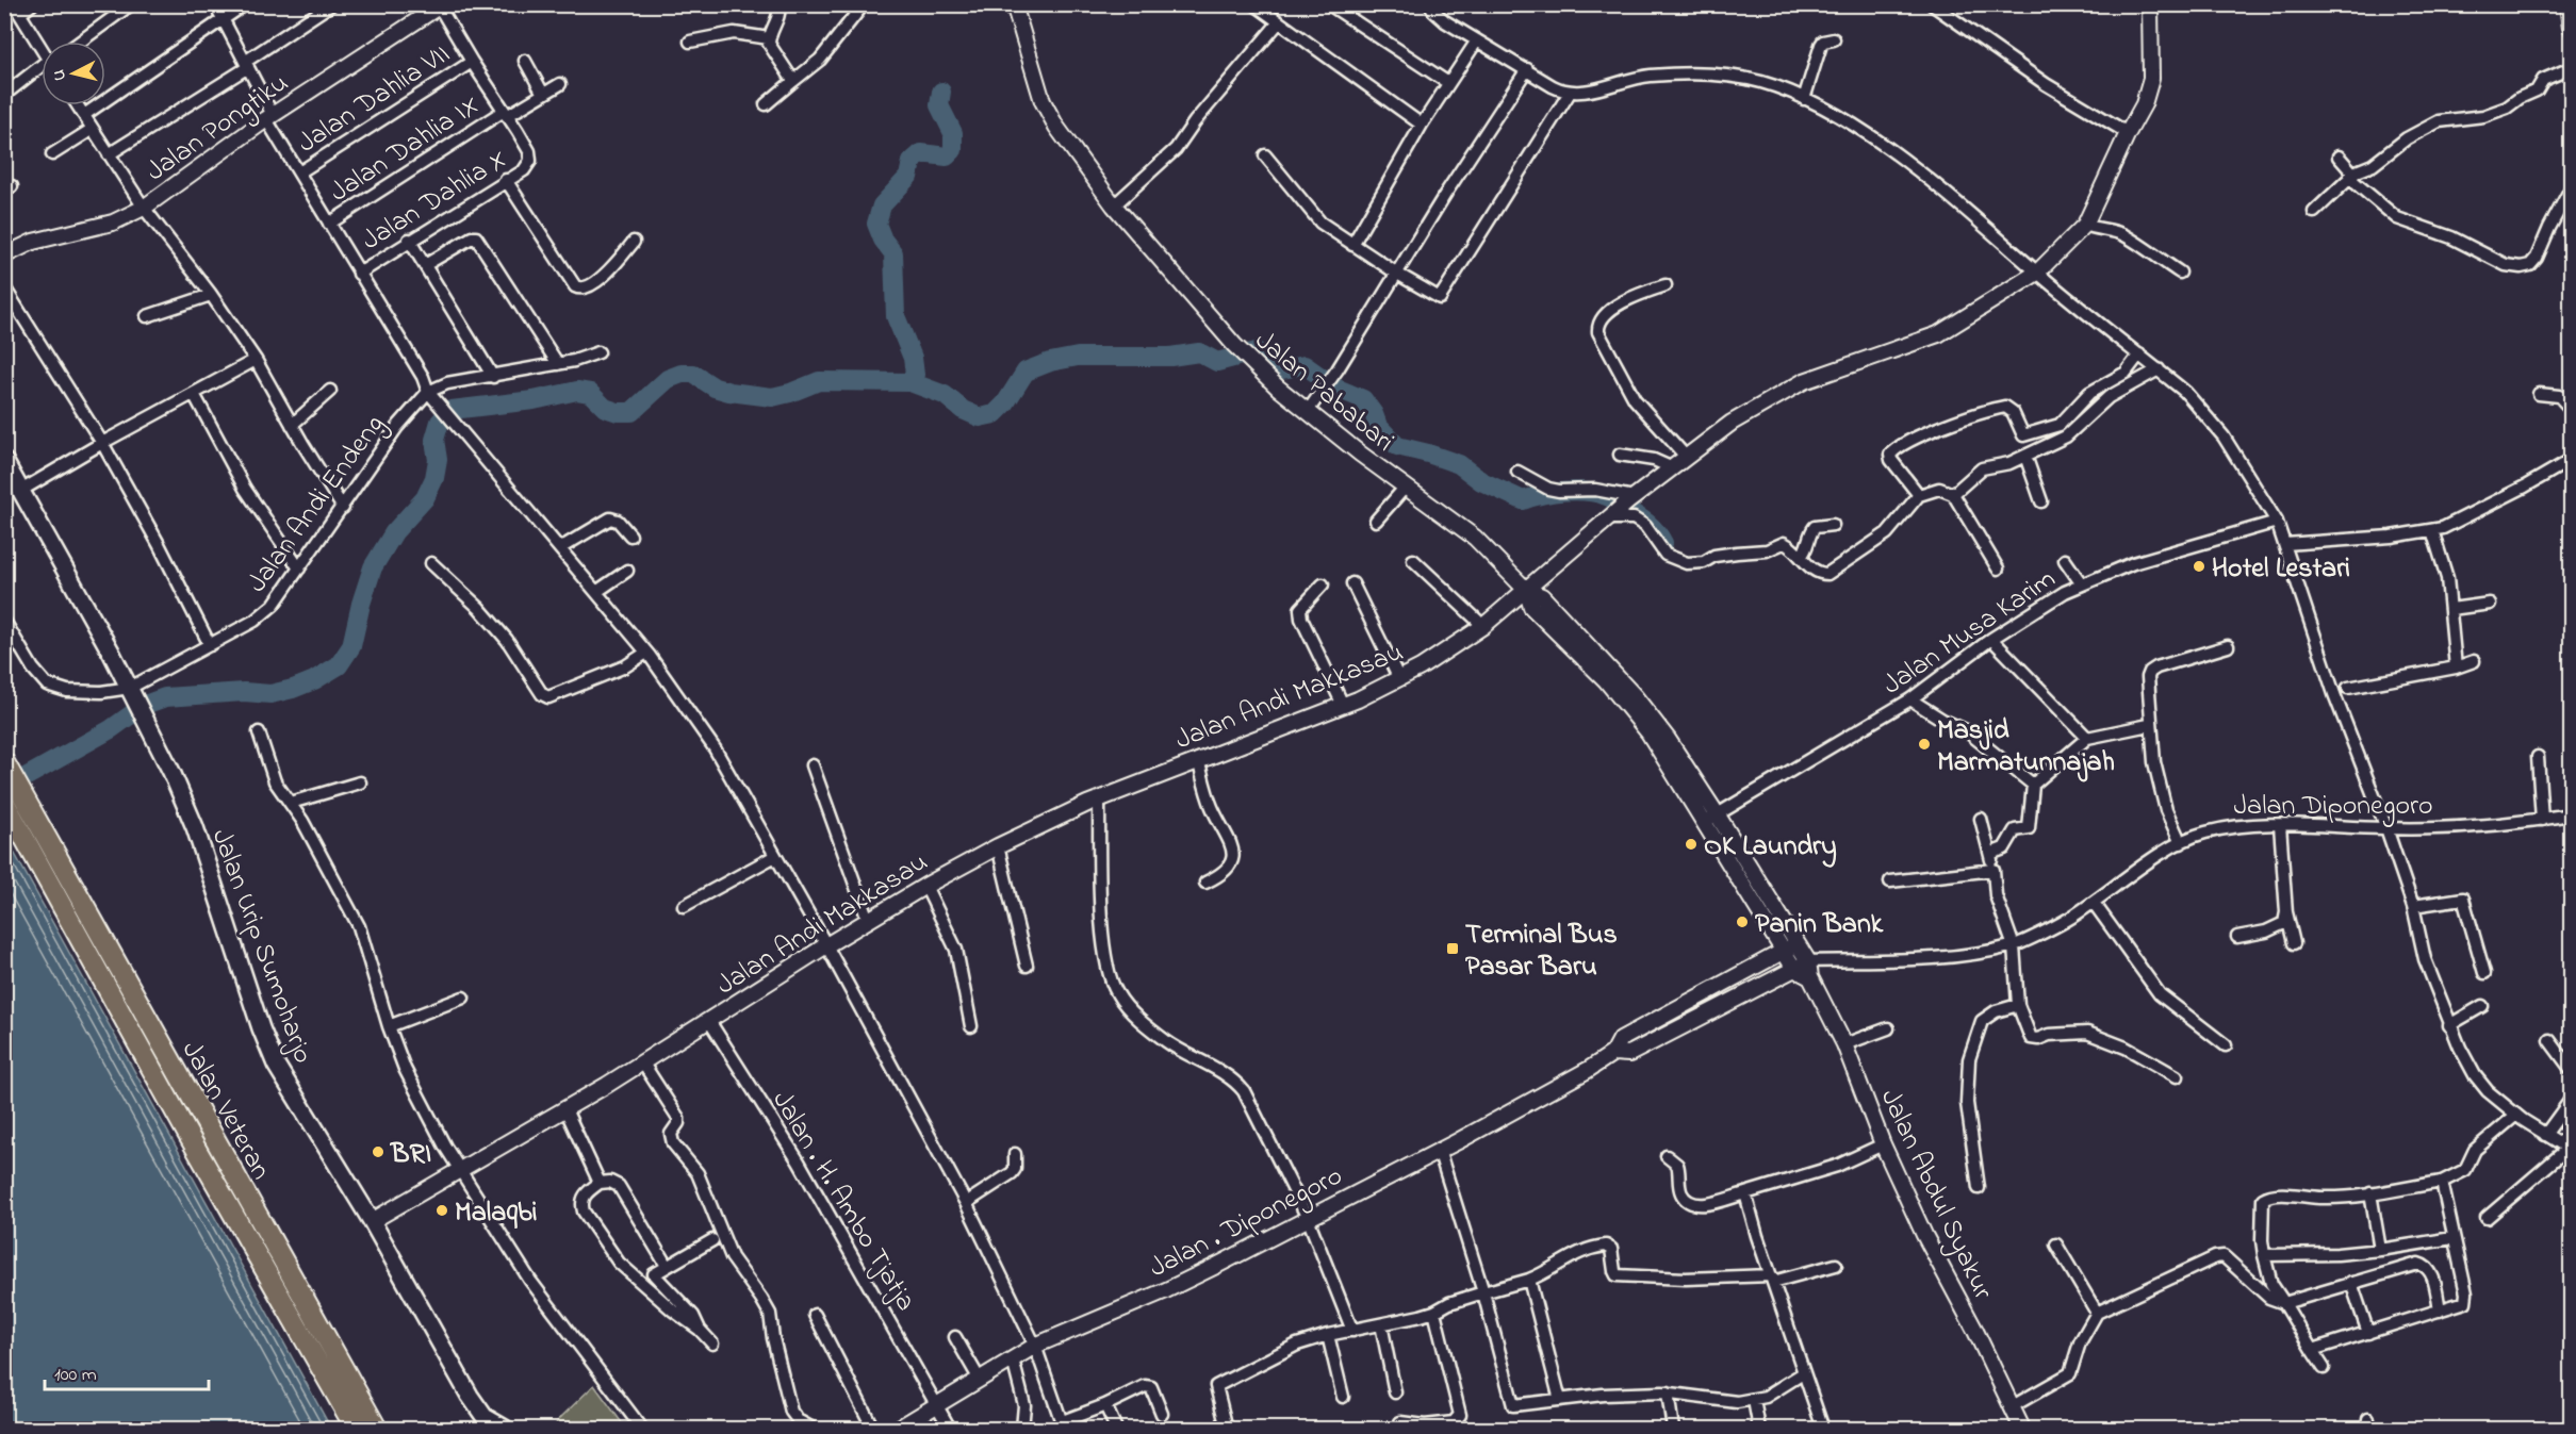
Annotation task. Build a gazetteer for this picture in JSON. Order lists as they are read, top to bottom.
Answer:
{
  "streets": {
    "highway": ["Jalan Veteran"],
    "main road": ["Jalan Urip Sumoharjo"],
    "street": [
      "Jalan Dahlia VII",
      "Jalan Pongtiku",
      "Jalan Dahlia IX",
      "Jalan Dahlia X",
      "Jalan Pababari",
      "Jalan Andi Endeng",
      "Jalan Musa Karim",
      "Jalan Andi Makkasau",
      "Jalan Diponegoro",
      "Jalan Abdul Syakur",
      "Jalan . H. Ambo Tjatja",
      "Jalan . Diponegoro"
    ]
  },
  "crossings": [
    ["Jalan Dahlia IX", "Jalan Dahlia X"],
    ["Jalan Pababari", "Jalan Andi Makkasau"],
    ["Jalan Pababari", "Jalan Abdul Syakur"],
    ["Jalan Andi Endeng", "Jalan Urip Sumoharjo"],
    ["Jalan Musa Karim", "Jalan Abdul Syakur"],
    ["Jalan Andi Makkasau", "Jalan Urip Sumoharjo"],
    ["Jalan Andi Makkasau", "Jalan Abdul Syakur"],
    ["Jalan Andi Makkasau", "Jalan . H. Ambo Tjatja"],
    ["Jalan Diponegoro", "Jalan Abdul Syakur"],
    ["Jalan Diponegoro", "Jalan . Diponegoro"],
    ["Jalan . H. Ambo Tjatja", "Jalan . Diponegoro"]
  ],
  "places": {
    "other": [
      "Hotel Lestari",
      "Masjid Marmatunnajah",
      "OK Laundry",
      "Panin Bank",
      "BRI",
      "Malaqbi"
    ],
    "transit": ["Terminal Bus Pasar Baru"]
  },
  "scale_bar": "100 m",
  "north": "left"
}
